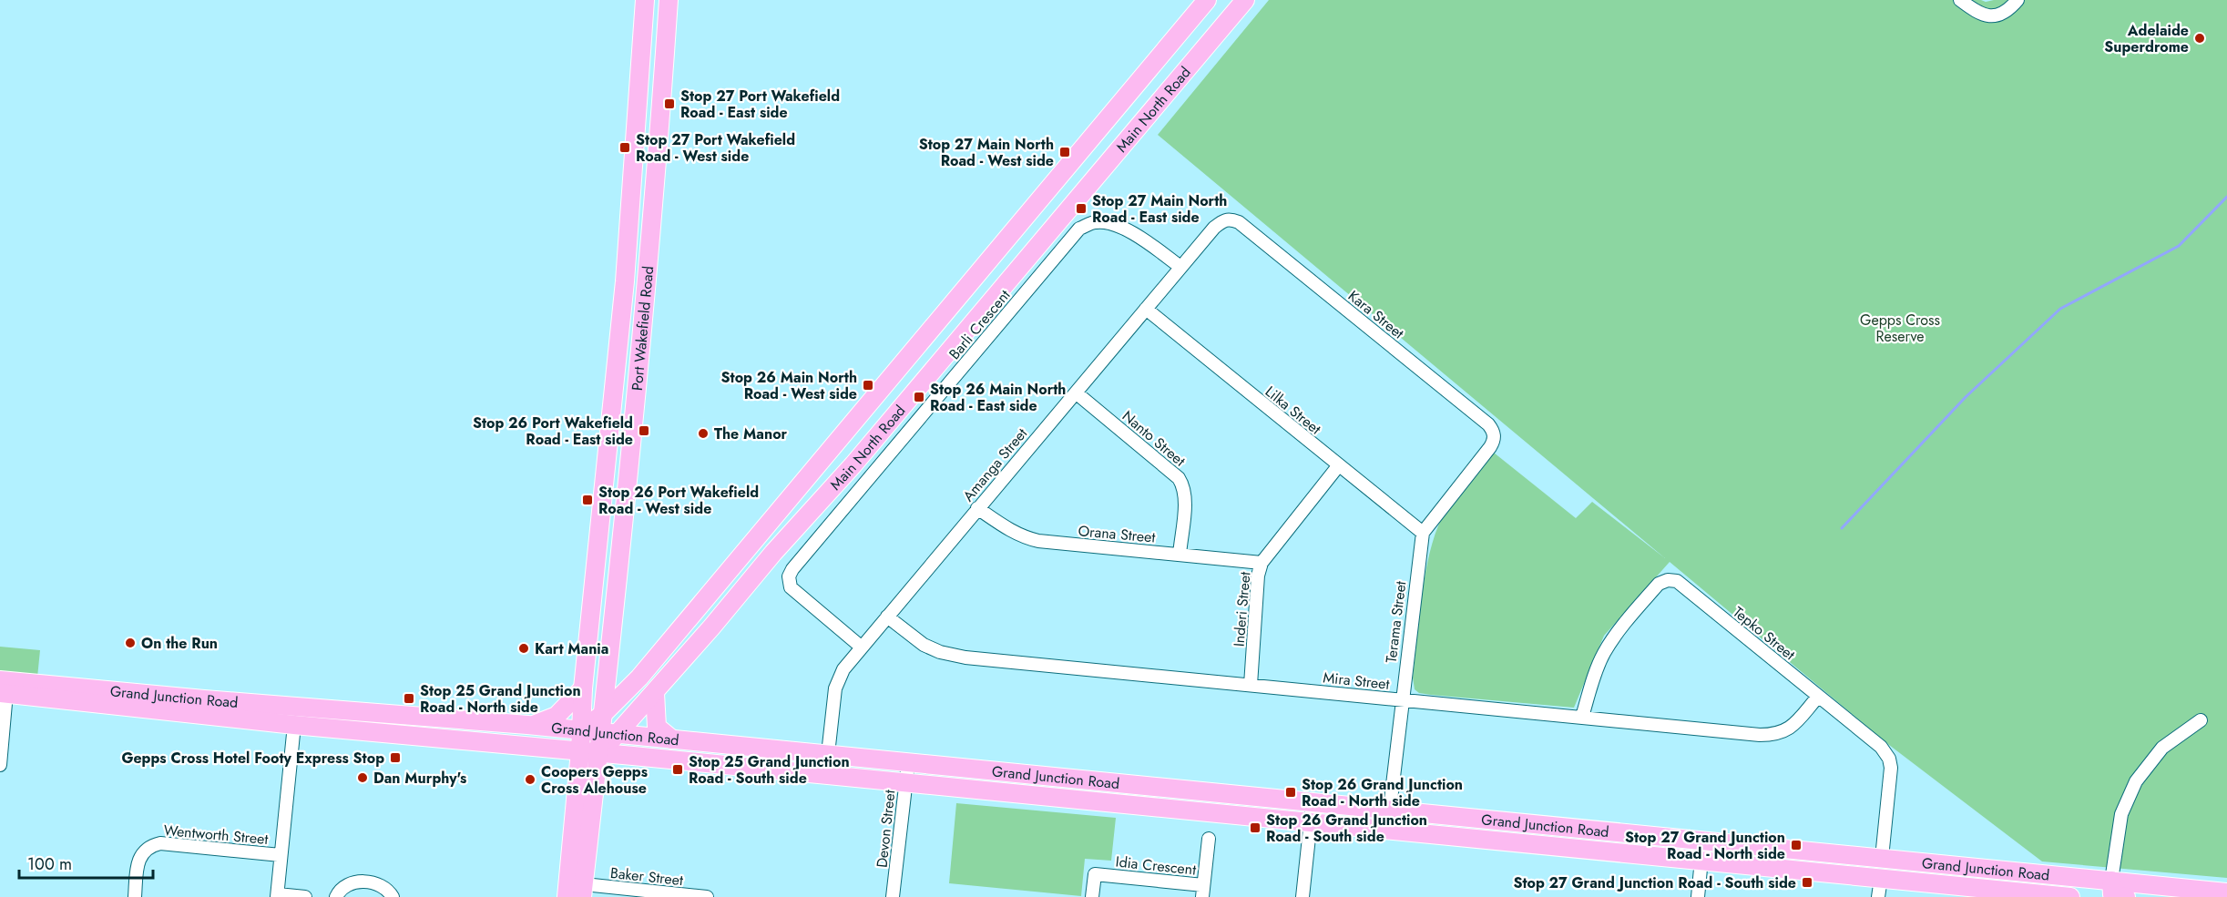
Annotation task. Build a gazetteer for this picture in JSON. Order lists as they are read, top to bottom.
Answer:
{
  "streets": {
    "highway": ["Main North Road", "Port Wakefield Road", "Grand Junction Road"],
    "street": [
      "Kara Street",
      "Barli Crescent",
      "Lilka Street",
      "Nanto Street",
      "Amanga Street",
      "Orana Street",
      "Inderi Street",
      "Terama Street",
      "Tepko Street",
      "Mira Street",
      "Devon Street",
      "Wentworth Street",
      "Idia Crescent",
      "Baker Street"
    ]
  },
  "crossings": [
    ["Main North Road", "Port Wakefield Road"],
    ["Main North Road", "Grand Junction Road"],
    ["Kara Street", "Lilka Street"],
    ["Kara Street", "Amanga Street"],
    ["Kara Street", "Terama Street"],
    ["Barli Crescent", "Amanga Street"],
    ["Port Wakefield Road", "Grand Junction Road"],
    ["Lilka Street", "Amanga Street"],
    ["Lilka Street", "Inderi Street"],
    ["Lilka Street", "Terama Street"],
    ["Nanto Street", "Amanga Street"],
    ["Nanto Street", "Orana Street"],
    ["Amanga Street", "Orana Street"],
    ["Amanga Street", "Mira Street"],
    ["Amanga Street", "Grand Junction Road"],
    ["Orana Street", "Inderi Street"],
    ["Inderi Street", "Mira Street"],
    ["Terama Street", "Mira Street"],
    ["Terama Street", "Grand Junction Road"],
    ["Tepko Street", "Mira Street"],
    ["Tepko Street", "Grand Junction Road"],
    ["Grand Junction Road", "Devon Street"]
  ],
  "parks": ["Gepps Cross Reserve"],
  "places": {
    "other": [
      "Adelaide Superdrome",
      "The Manor",
      "On the Run",
      "Kart Mania",
      "Dan Murphy's",
      "Coopers Gepps Cross Alehouse"
    ],
    "transit": [
      "Stop 27 Port Wakefield Road - East side",
      "Stop 27 Port Wakefield Road - West side",
      "Stop 27 Main North Road - West side",
      "Stop 27 Main North Road - East side",
      "Stop 26 Main North Road - West side",
      "Stop 26 Main North Road - East side",
      "Stop 26 Port Wakefield Road - East side",
      "Stop 26 Port Wakefield Road - West side",
      "Stop 25 Grand Junction Road - North side",
      "Gepps Cross Hotel Footy Express Stop",
      "Stop 25 Grand Junction Road - South side",
      "Stop 26 Grand Junction Road - North side",
      "Stop 26 Grand Junction Road - South side",
      "Stop 27 Grand Junction Road - North side",
      "Stop 27 Grand Junction Road - South side"
    ]
  },
  "scale_bar": "100 m"
}
